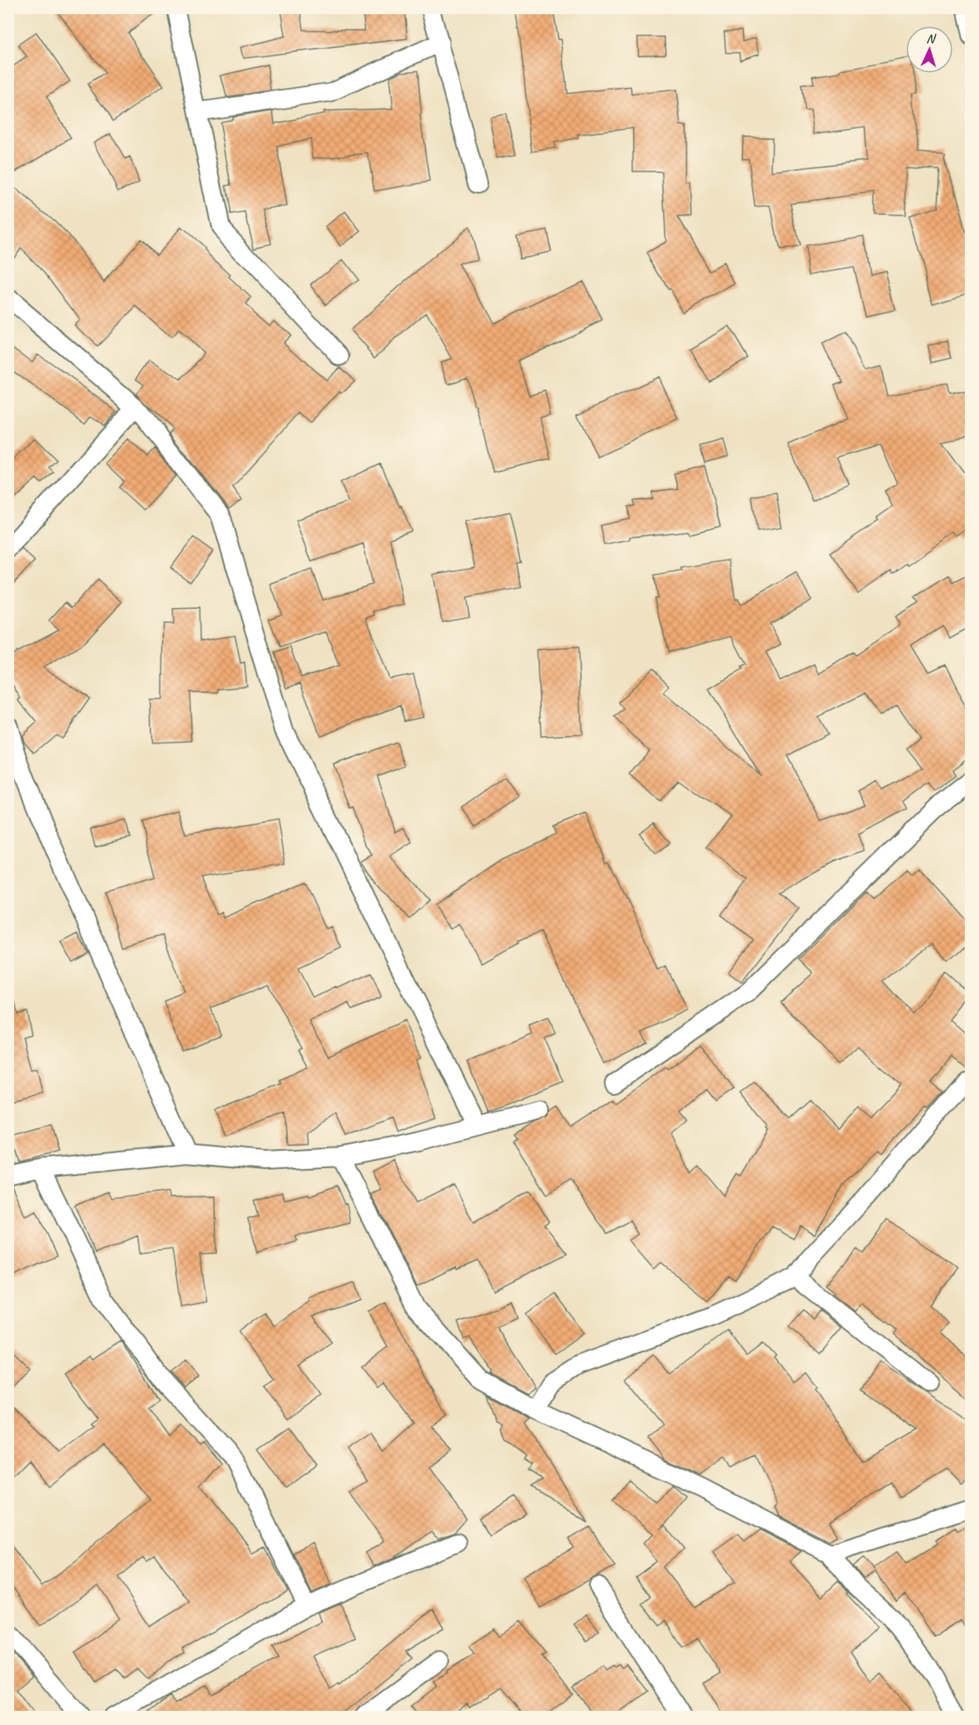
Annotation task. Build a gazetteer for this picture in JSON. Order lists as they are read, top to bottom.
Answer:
{
  "north": "top"
}
